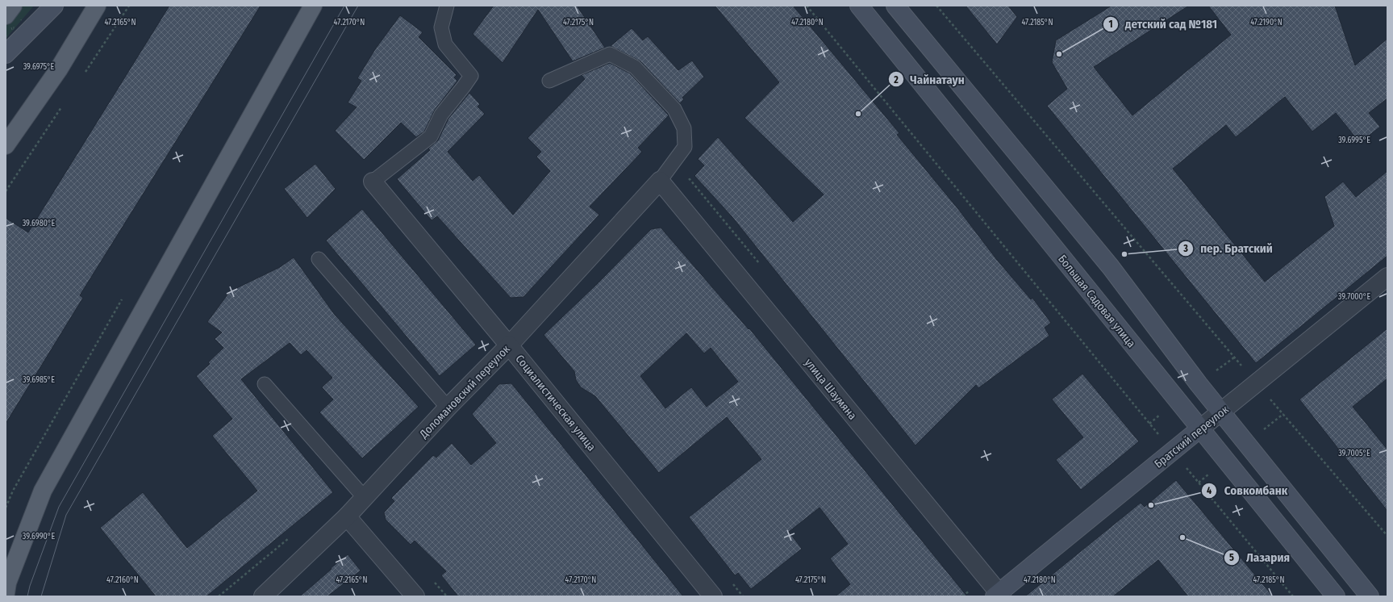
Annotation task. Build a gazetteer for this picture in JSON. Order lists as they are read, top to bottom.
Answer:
{
  "streets": {
    "main road": ["Большая Садовая улица", "Братский переулок"],
    "street": ["улица Шаумяна", "Доломановский переулок", "Социалистическая улица"]
  },
  "crossings": [
    ["Большая Садовая улица", "Братский переулок"],
    ["улица Шаумяна", "Доломановский переулок"],
    ["улица Шаумяна", "Братский переулок"],
    ["Доломановский переулок", "Социалистическая улица"]
  ],
  "places": [
    "детский сад №181",
    "Чайнатаун",
    "пер. Братский",
    "Совкомбанк",
    "Лазария"
  ],
  "coordinates": [
    "47.2190°N",
    "47.2165°N",
    "47.2170°N",
    "47.2175°N",
    "47.2180°N",
    "47.2185°N",
    "39.6975°E",
    "39.6995°E",
    "39.6980°E",
    "39.7000°E",
    "39.6985°E",
    "39.7005°E",
    "39.6990°E",
    "47.2160°N"
  ]
}
